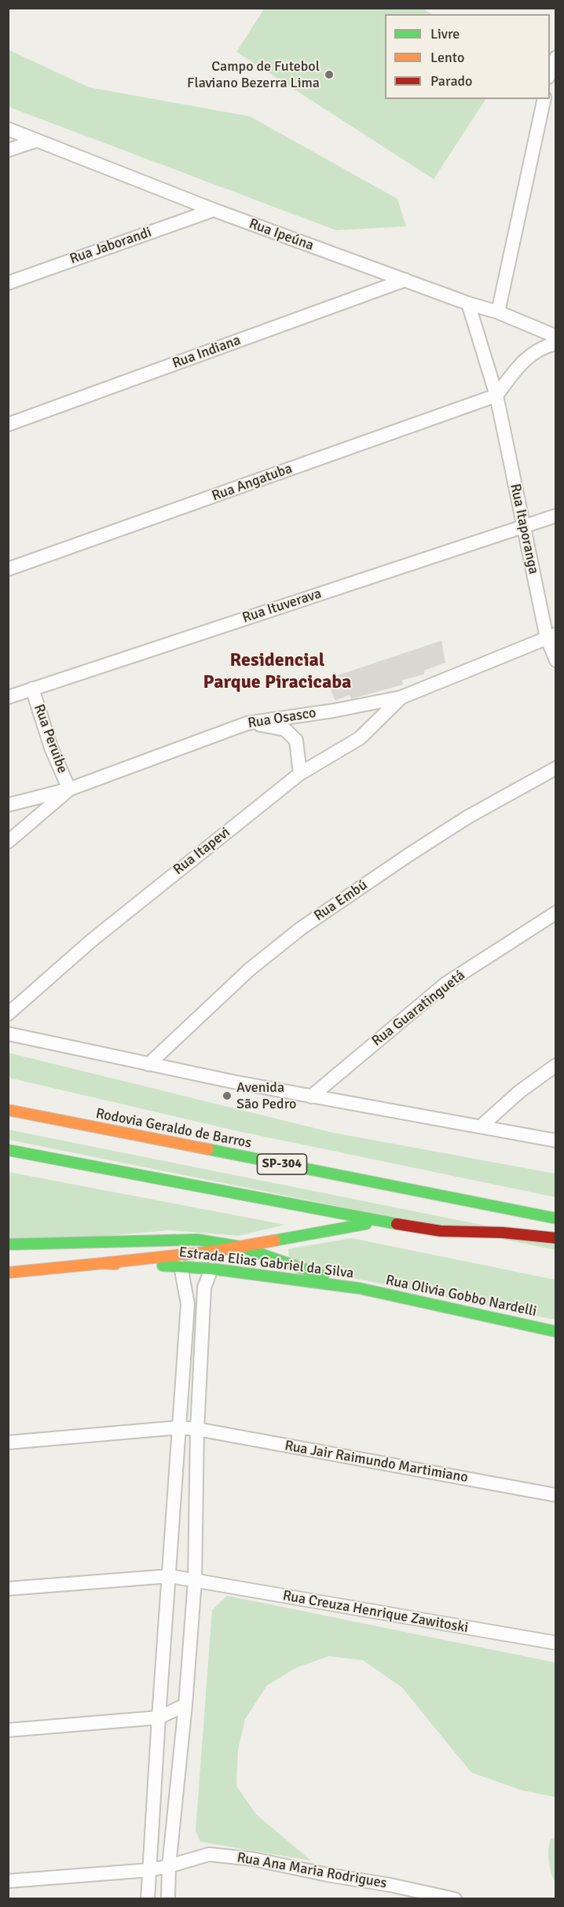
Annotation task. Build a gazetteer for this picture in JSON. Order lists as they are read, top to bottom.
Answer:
{
  "streets": {
    "main road": [
      "Rodovia Geraldo de Barros",
      "SP-304",
      "Estrada Elias Gabriel da Silva",
      "Rua Olivia Gobbo Nardelli"
    ],
    "street": [
      "Rua Ipeúna",
      "Rua Jaborandi",
      "Rua Indiana",
      "Rua Angatuba",
      "Rua Itaporanga",
      "Rua Ituverava",
      "Rua Osasco",
      "Rua Peruibe",
      "Rua Itapevi",
      "Rua Embú",
      "Rua Guaratinguetá",
      "Rua Jair Raimundo Martimiano",
      "Rua Creuza Henrique Zawitoski",
      "Rua Ana Maria Rodrigues"
    ]
  },
  "crossings": [
    ["Rua Ipeúna", "Rua Jaborandi"],
    ["Rua Ipeúna", "Rua Indiana"],
    ["Rua Ipeúna", "Rua Itaporanga"],
    ["Rua Angatuba", "Rua Itaporanga"],
    ["Rua Itaporanga", "Rua Ituverava"],
    ["Rua Itaporanga", "Rua Osasco"],
    ["Rua Ituverava", "Rua Peruibe"],
    ["Rua Osasco", "Rua Peruibe"],
    ["Rua Osasco", "Rua Itapevi"],
    ["Estrada Elias Gabriel da Silva", "Rua Olivia Gobbo Nardelli"]
  ],
  "districts": ["Residencial Parque Piracicaba"],
  "places": ["Campo de Futebol Flaviano Bezerra Lima", "Avenida São Pedro"],
  "legend": ["Livre", "Lento", "Parado"]
}
